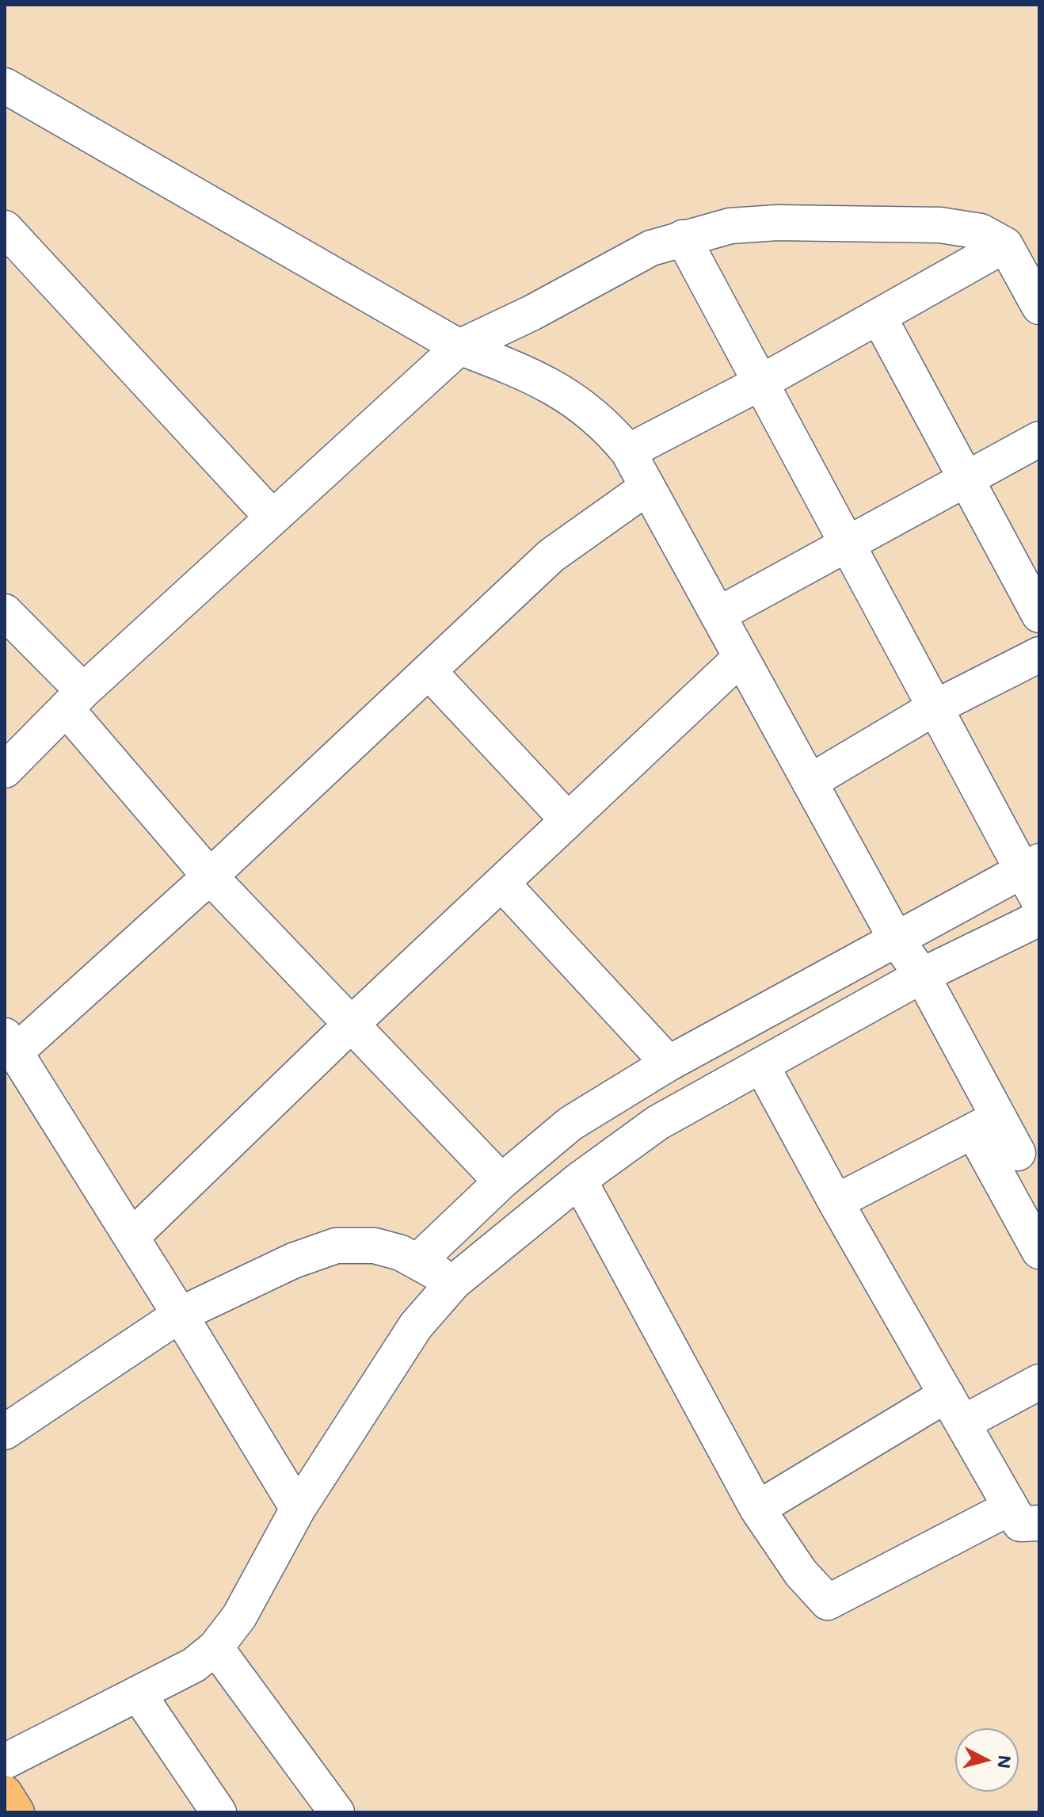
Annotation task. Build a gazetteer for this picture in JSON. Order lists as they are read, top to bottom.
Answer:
{
  "north": "right"
}
